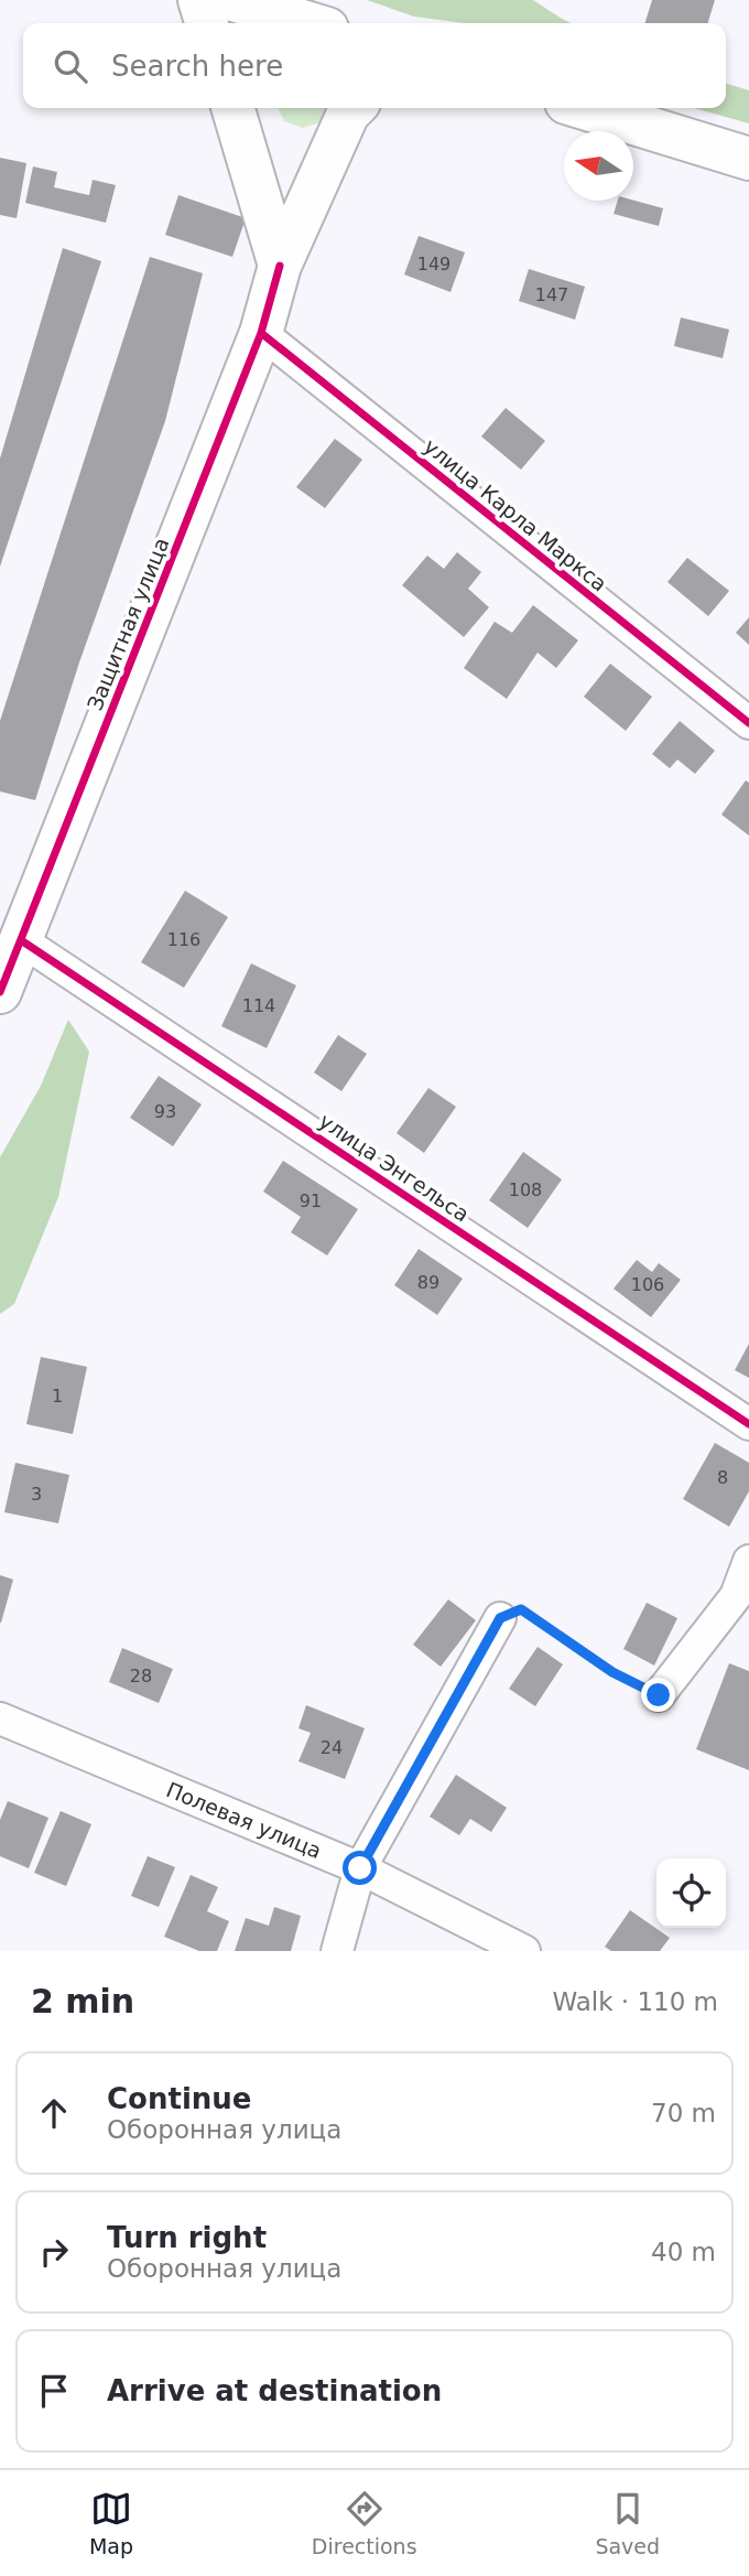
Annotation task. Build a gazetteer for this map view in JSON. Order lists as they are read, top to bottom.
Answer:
{
  "streets": {
    "street": [
      "улица Карла Маркса",
      "Защитная улица",
      "улица Энгельса",
      "Полевая улица"
    ]
  },
  "crossings": [
    ["улица Карла Маркса", "Защитная улица"],
    ["Защитная улица", "улица Энгельса"]
  ],
  "house_numbers": [
    "149",
    "147",
    "116",
    "114",
    "93",
    "108",
    "91",
    "89",
    "106",
    "1",
    "8",
    "3",
    "28",
    "24"
  ],
  "north": "left",
  "page": {
    "search": "Search here",
    "heading": ["2 min", "Walk · 110 m"],
    "list": [
      ["Continue", "Оборонная улица", "70 m"],
      ["Turn right", "Оборонная улица", "40 m"],
      "Arrive at destination"
    ],
    "nav": ["Map", "Directions", "Saved"]
  }
}
